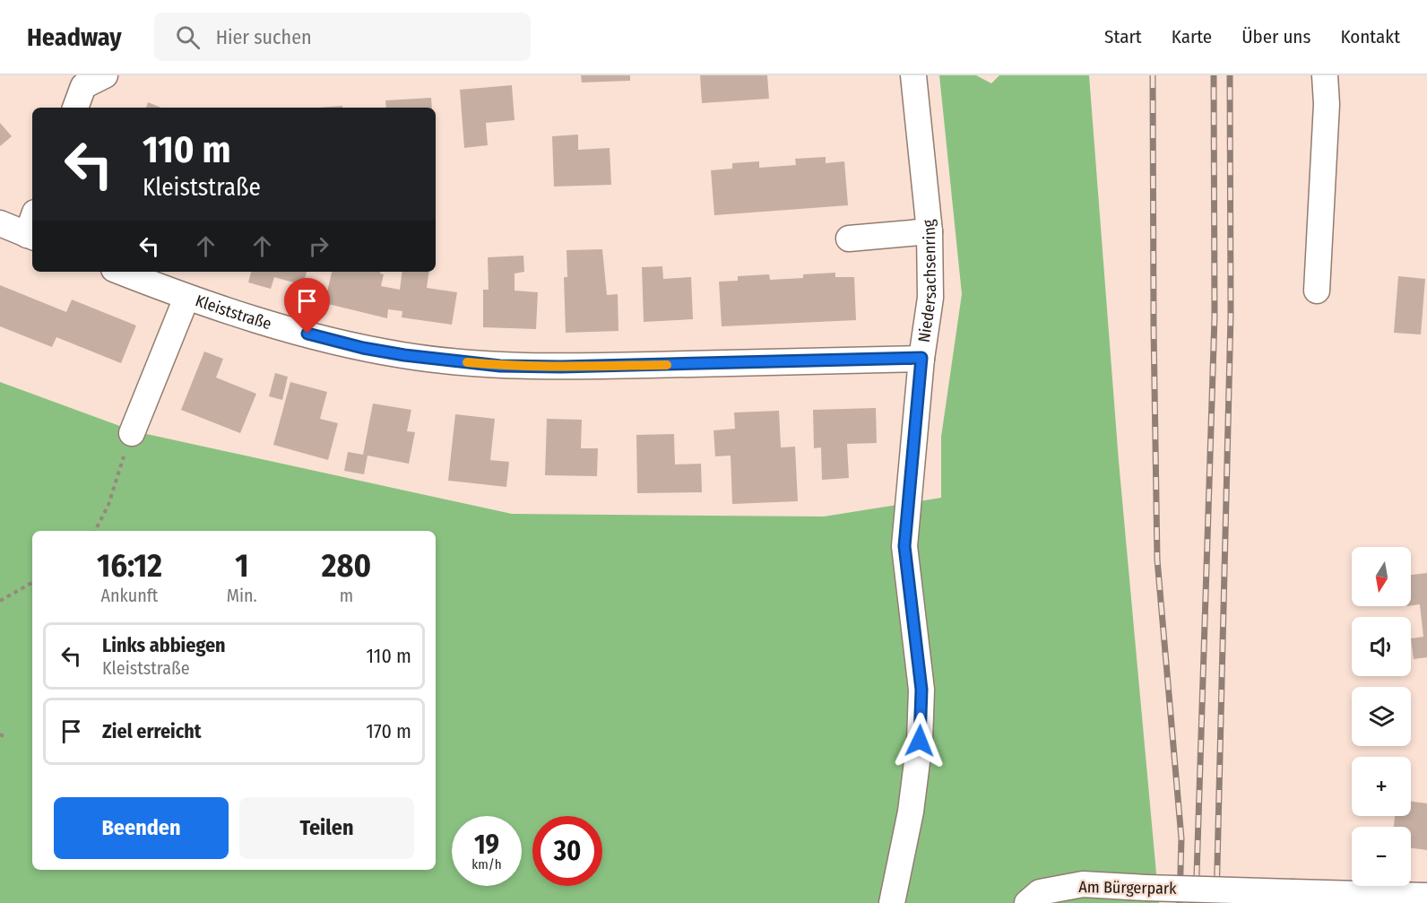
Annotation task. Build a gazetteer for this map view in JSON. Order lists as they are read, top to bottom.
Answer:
{
  "streets": {
    "street": ["Niedersachsenring", "Kleiststraße", "Am Bürgerpark"]
  },
  "crossings": [
    ["Niedersachsenring", "Kleiststraße"]
  ],
  "north": "bottom",
  "page": {
    "header": "Headway",
    "search": "Hier suchen",
    "nav": [
      "Start",
      "Karte",
      "Über uns",
      "Kontakt"
    ],
    "turn": ["110 m", "Kleiststraße"],
    "eta": [
      "16:12",
      "Ankunft",
      "1",
      "Min.",
      "280",
      "m"
    ],
    "map_buttons": ["+", "−"],
    "list": [
      {
        "name": "Links abbiegen",
        "note": "Kleiststraße",
        "value": "110 m"
      },
      {
        "name": "Ziel erreicht",
        "value": "170 m"
      }
    ],
    "buttons": ["Beenden", "Teilen"],
    "speed": "19 km/h",
    "limit": "30"
  }
}
